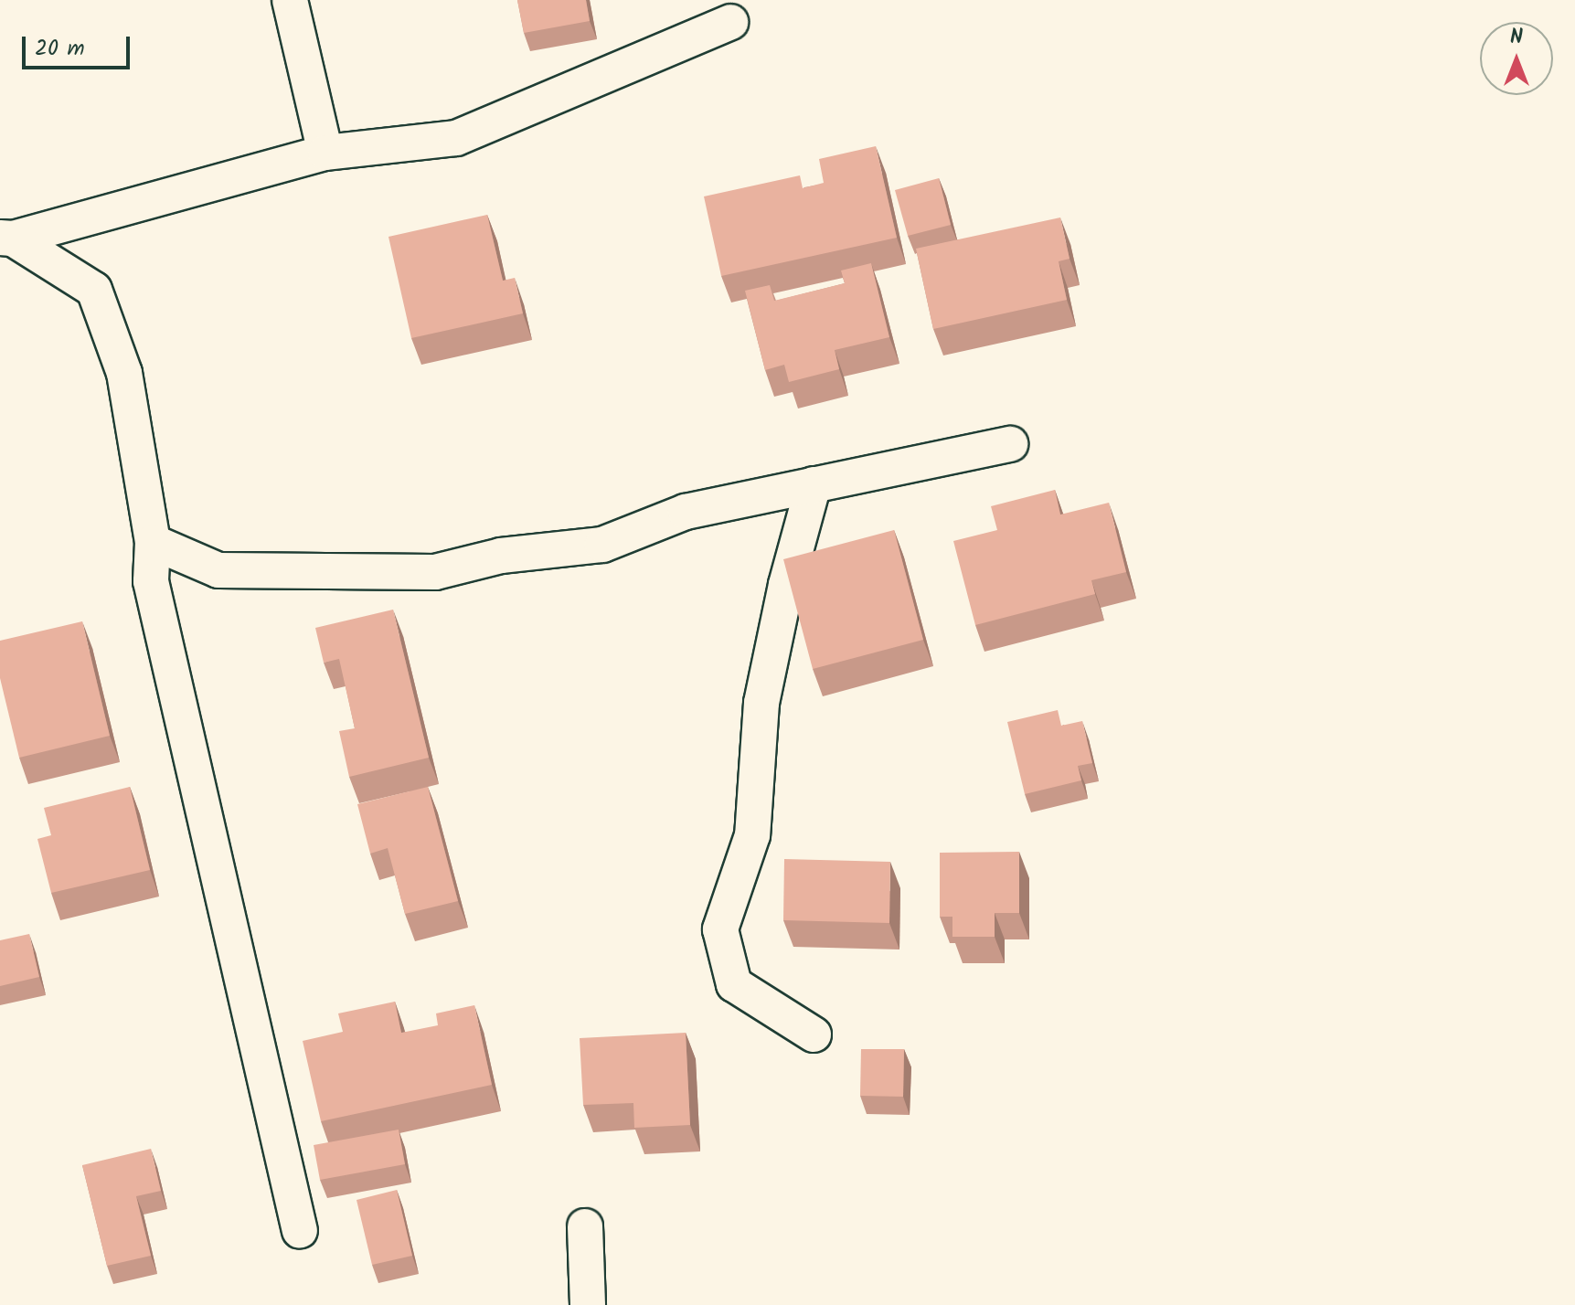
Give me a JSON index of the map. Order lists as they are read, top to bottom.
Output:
{
  "scale_bar": "20 m",
  "north": "top"
}
